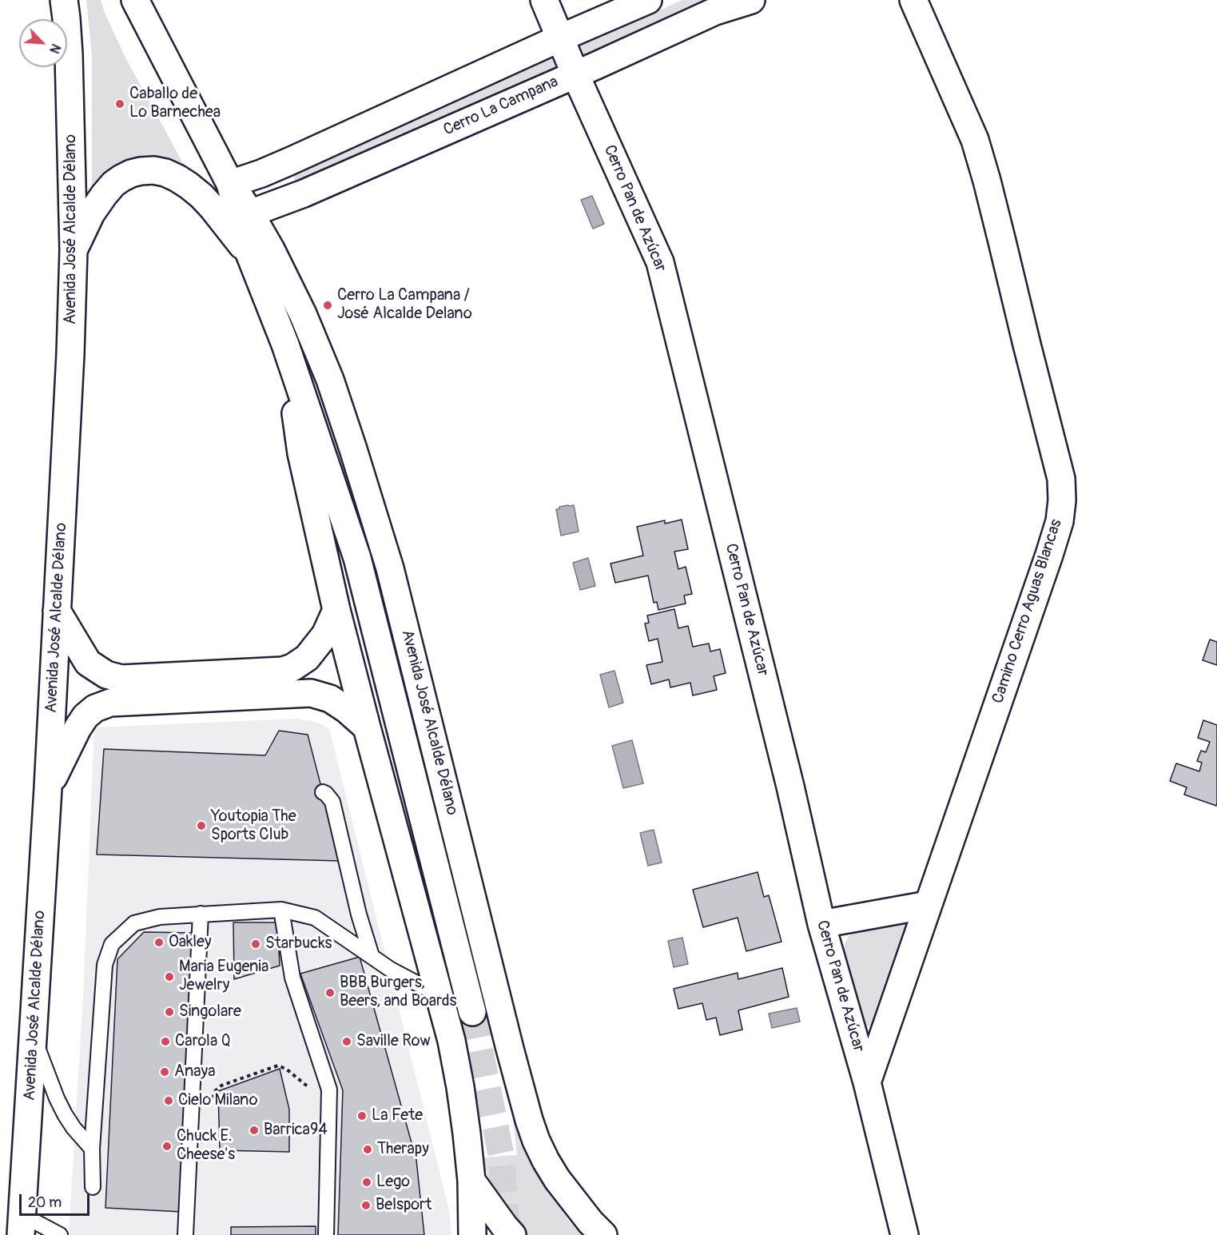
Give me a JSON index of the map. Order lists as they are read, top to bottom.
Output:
{
  "streets": {
    "main road": [
      "Cerro La Campana",
      "Cerro Pan de Azúcar",
      "Avenida José Alcalde Délano",
      "Camino Cerro Aguas Blancas"
    ]
  },
  "crossings": [
    ["Cerro La Campana", "Cerro Pan de Azúcar"],
    ["Cerro La Campana", "Avenida José Alcalde Délano"],
    ["Cerro Pan de Azúcar", "Camino Cerro Aguas Blancas"]
  ],
  "places": [
    "Caballo de Lo Barnechea",
    "Cerro La Campana / José Alcalde Delano",
    "Youtopia The Sports Club",
    "Oakley",
    "Starbucks",
    "Maria Eugenia Jewelry",
    "BBB Burgers, Beers, and Boards",
    "Singolare",
    "Carola Q",
    "Saville Row",
    "Anaya",
    "Cielo Milano",
    "La Fete",
    "Barrica94",
    "Chuck E. Cheese's",
    "Therapy",
    "Lego",
    "Belsport"
  ],
  "scale_bar": "20 m",
  "north": "bottom right"
}
